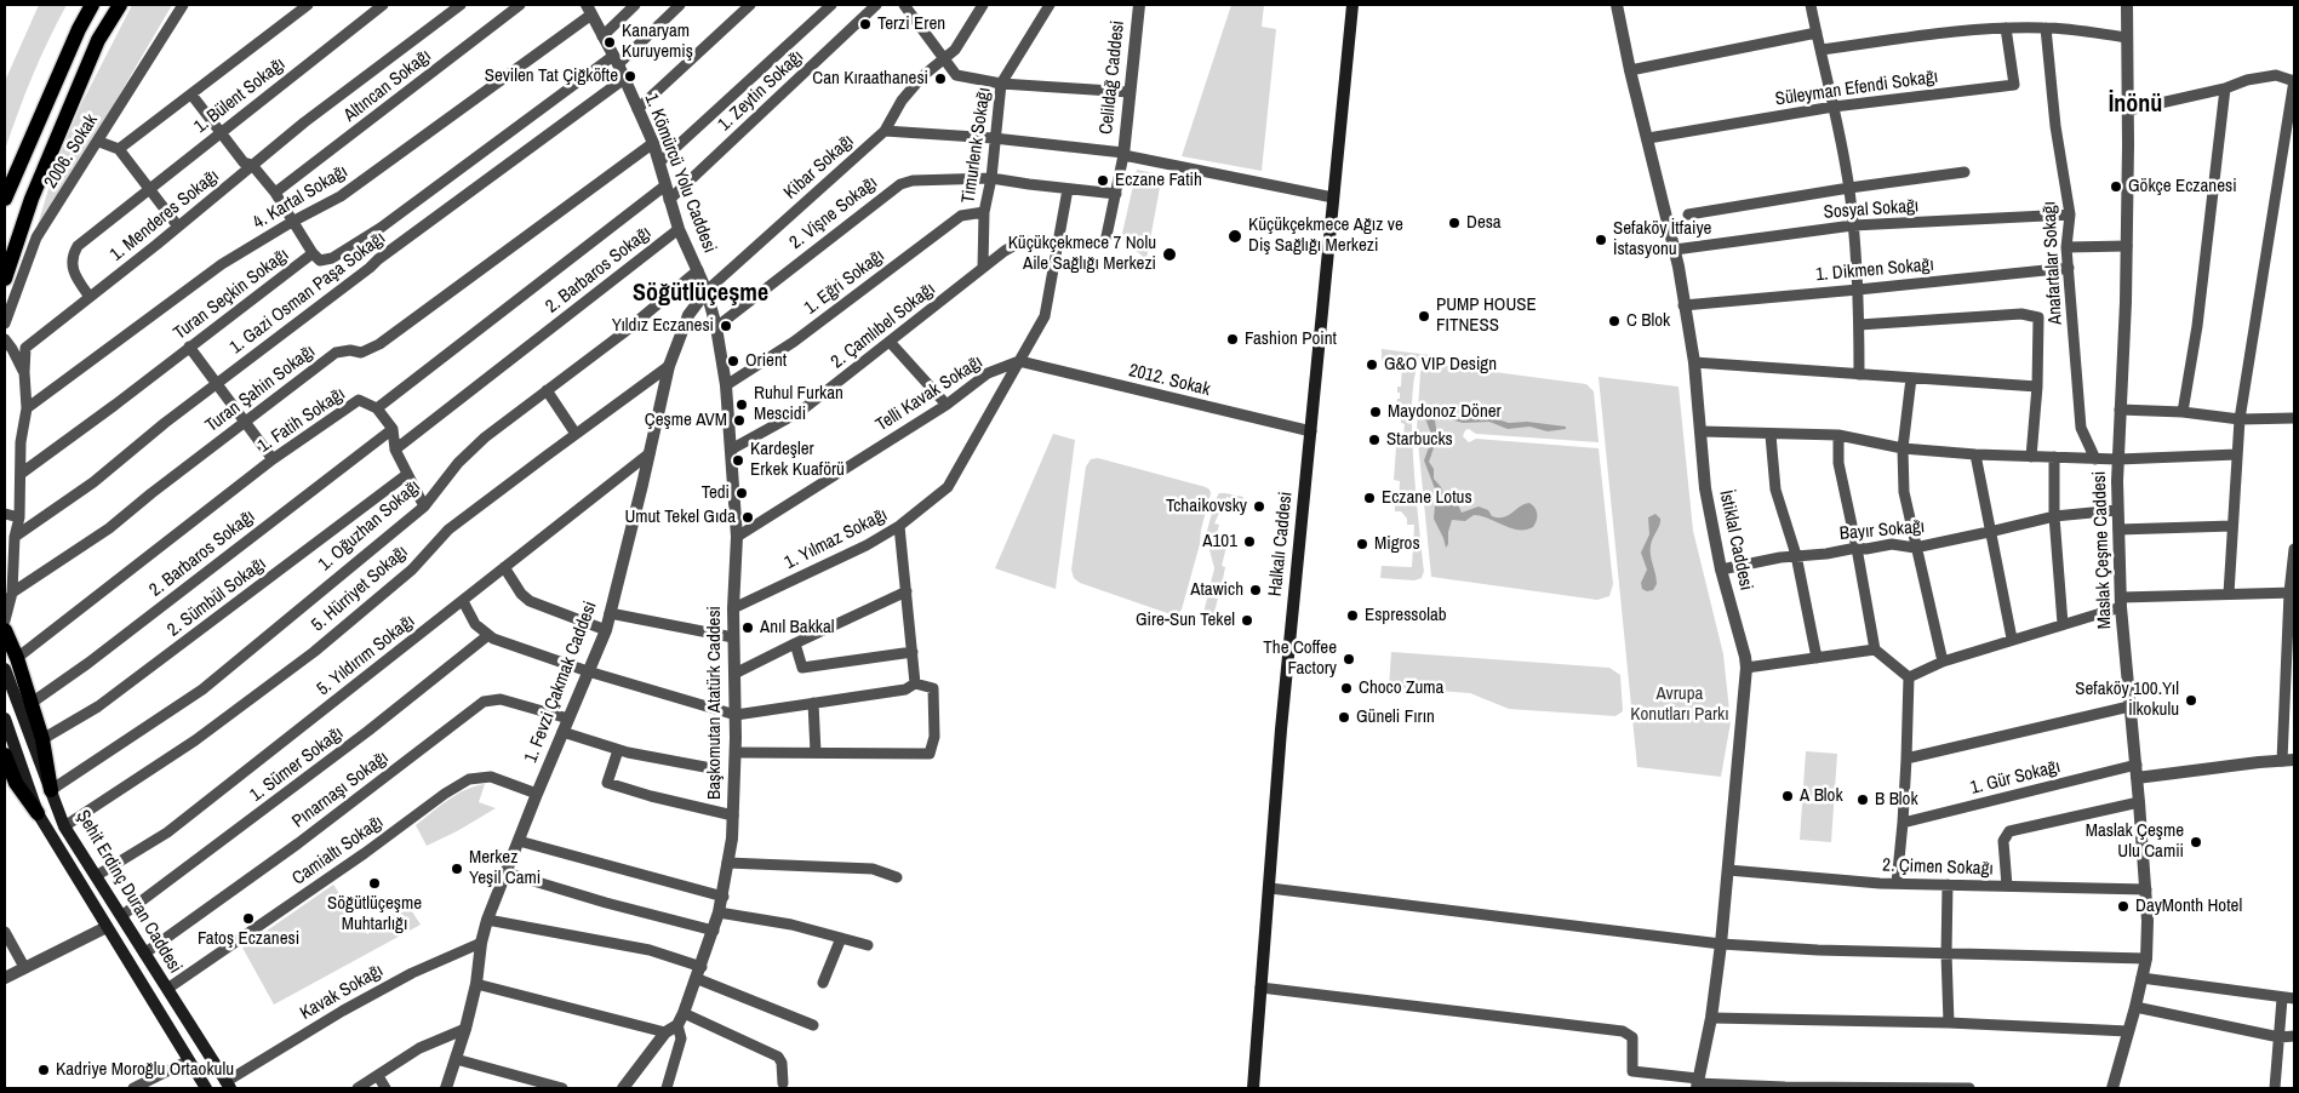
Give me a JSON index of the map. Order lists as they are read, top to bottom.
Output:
{
  "streets": {
    "main road": ["Halkalı Caddesi", "Şehit Erdinç Duran Caddesi"],
    "street": [
      "Celildağ Caddesi",
      "Altıncan Sokağı",
      "Süleyman Efendi Sokağı",
      "1. Zeytin Sokağı",
      "1. Bülent Sokağı",
      "Timurlenk Sokağı",
      "2006. Sokak",
      "Kibar Sokağı",
      "1. Kömürcü Yolu Caddesi",
      "4. Kartal Sokağı",
      "Sosyal Sokağı",
      "2. Vişne Sokağı",
      "1. Menderes Sokağı",
      "Anafartalar Sokağı",
      "2. Barbaros Sokağı",
      "1. Dikmen Sokağı",
      "1. Eğri Sokağı",
      "1. Gazi Osman Paşa Sokağı",
      "Turan Seçkin Sokağı",
      "2. Çamlıbel Sokağı",
      "2012. Sokak",
      "Turan Şahin Sokağı",
      "Telli Kavak Sokağı",
      "1. Fatih Sokağı",
      "1. Oğuzhan Sokağı",
      "Bayır Sokağı",
      "1. Yılmaz Sokağı",
      "İstiklal Caddesi",
      "Maslak Çeşme Caddesi",
      "5. Hürriyet Sokağı",
      "2. Sümbül Sokağı",
      "5. Yıldırım Sokağı",
      "1. Fevzi Çakmak Caddesi",
      "Başkomutan Atatürk Caddesi",
      "1. Sümer Sokağı",
      "1. Gür Sokağı",
      "Pınarnaşı Sokağı",
      "Camialtı Sokağı",
      "2. Çimen Sokağı",
      "Kavak Sokağı"
    ]
  },
  "crossings": [
    ["Süleyman Efendi Sokağı", "İstiklal Caddesi"],
    ["1. Zeytin Sokağı", "1. Kömürcü Yolu Caddesi"],
    ["1. Bülent Sokağı", "1. Menderes Sokağı"],
    ["Timurlenk Sokağı", "2. Vişne Sokağı"],
    ["Timurlenk Sokağı", "1. Eğri Sokağı"],
    ["Timurlenk Sokağı", "2. Çamlıbel Sokağı"],
    ["Kibar Sokağı", "1. Kömürcü Yolu Caddesi"],
    ["Kibar Sokağı", "1. Fevzi Çakmak Caddesi"],
    ["Kibar Sokağı", "Başkomutan Atatürk Caddesi"],
    ["1. Kömürcü Yolu Caddesi", "4. Kartal Sokağı"],
    ["1. Kömürcü Yolu Caddesi", "2. Barbaros Sokağı"],
    ["1. Kömürcü Yolu Caddesi", "1. Gazi Osman Paşa Sokağı"],
    ["1. Kömürcü Yolu Caddesi", "Turan Seçkin Sokağı"],
    ["1. Kömürcü Yolu Caddesi", "Turan Şahin Sokağı"],
    ["1. Kömürcü Yolu Caddesi", "1. Oğuzhan Sokağı"],
    ["1. Kömürcü Yolu Caddesi", "1. Fevzi Çakmak Caddesi"],
    ["1. Kömürcü Yolu Caddesi", "Başkomutan Atatürk Caddesi"],
    ["4. Kartal Sokağı", "1. Menderes Sokağı"],
    ["Sosyal Sokağı", "Anafartalar Sokağı"],
    ["Sosyal Sokağı", "İstiklal Caddesi"],
    ["2. Vişne Sokağı", "Başkomutan Atatürk Caddesi"],
    ["1. Menderes Sokağı", "1. Gazi Osman Paşa Sokağı"],
    ["1. Menderes Sokağı", "Turan Seçkin Sokağı"],
    ["1. Menderes Sokağı", "Turan Şahin Sokağı"],
    ["Anafartalar Sokağı", "1. Dikmen Sokağı"],
    ["1. Dikmen Sokağı", "İstiklal Caddesi"],
    ["1. Eğri Sokağı", "Başkomutan Atatürk Caddesi"],
    ["2. Çamlıbel Sokağı", "Başkomutan Atatürk Caddesi"],
    ["2012. Sokak", "Telli Kavak Sokağı"],
    ["2012. Sokak", "1. Yılmaz Sokağı"],
    ["2012. Sokak", "Halkalı Caddesi"],
    ["Telli Kavak Sokağı", "1. Yılmaz Sokağı"],
    ["Telli Kavak Sokağı", "Başkomutan Atatürk Caddesi"],
    ["1. Oğuzhan Sokağı", "Şehit Erdinç Duran Caddesi"],
    ["Bayır Sokağı", "İstiklal Caddesi"],
    ["Bayır Sokağı", "Maslak Çeşme Caddesi"],
    ["1. Yılmaz Sokağı", "Başkomutan Atatürk Caddesi"],
    ["İstiklal Caddesi", "2. Çimen Sokağı"],
    ["Maslak Çeşme Caddesi", "1. Gür Sokağı"],
    ["Maslak Çeşme Caddesi", "2. Çimen Sokağı"],
    ["5. Hürriyet Sokağı", "1. Fevzi Çakmak Caddesi"],
    ["5. Hürriyet Sokağı", "Şehit Erdinç Duran Caddesi"],
    ["5. Yıldırım Sokağı", "1. Fevzi Çakmak Caddesi"],
    ["5. Yıldırım Sokağı", "Şehit Erdinç Duran Caddesi"],
    ["1. Fevzi Çakmak Caddesi", "Başkomutan Atatürk Caddesi"],
    ["1. Fevzi Çakmak Caddesi", "Pınarnaşı Sokağı"],
    ["1. Fevzi Çakmak Caddesi", "Camialtı Sokağı"],
    ["1. Fevzi Çakmak Caddesi", "Kavak Sokağı"],
    ["1. Sümer Sokağı", "Şehit Erdinç Duran Caddesi"],
    ["Pınarnaşı Sokağı", "Şehit Erdinç Duran Caddesi"],
    ["Camialtı Sokağı", "Şehit Erdinç Duran Caddesi"],
    ["Şehit Erdinç Duran Caddesi", "Kavak Sokağı"]
  ],
  "districts": ["İnönü", "Söğütlüçeşme"],
  "parks": ["Avrupa Konutları Parkı"],
  "places": [
    "Terzi Eren",
    "Kanaryam Kuruyemiş",
    "Sevilen Tat Çiğköfte",
    "Can Kıraathanesi",
    "Eczane Fatih",
    "Gökçe Eczanesi",
    "Desa",
    "Küçükçekmece Ağız ve Diş Sağlığı Merkezi",
    "Sefaköy İtfaiye İstasyonu",
    "Küçükçekmece 7 Nolu Aile Sağlığı Merkezi",
    "PUMP HOUSE FITNESS",
    "C Blok",
    "Yıldız Eczanesi",
    "Fashion Point",
    "Orient",
    "G&O VIP Design",
    "Ruhul Furkan Mescidi",
    "Maydonoz Döner",
    "Çeşme AVM",
    "Starbucks",
    "Kardeşler Erkek Kuaförü",
    "Tedi",
    "Eczane Lotus",
    "Tchaikovsky",
    "Umut Tekel Gıda",
    "A101",
    "Migros",
    "Atawich",
    "Espressolab",
    "Gire-Sun Tekel",
    "Anıl Bakkal",
    "The Coffee Factory",
    "Choco Zuma",
    "Sefaköy 100.Yıl İlkokulu",
    "Güneli Fırın",
    "A Blok",
    "B Blok",
    "Maslak Çeşme Ulu Camii",
    "Merkez Yeşil Cami",
    "Söğütlüçeşme Muhtarlığı",
    "DayMonth Hotel",
    "Fatoş Eczanesi",
    "Kadriye Moroğlu Ortaokulu"
  ]
}
